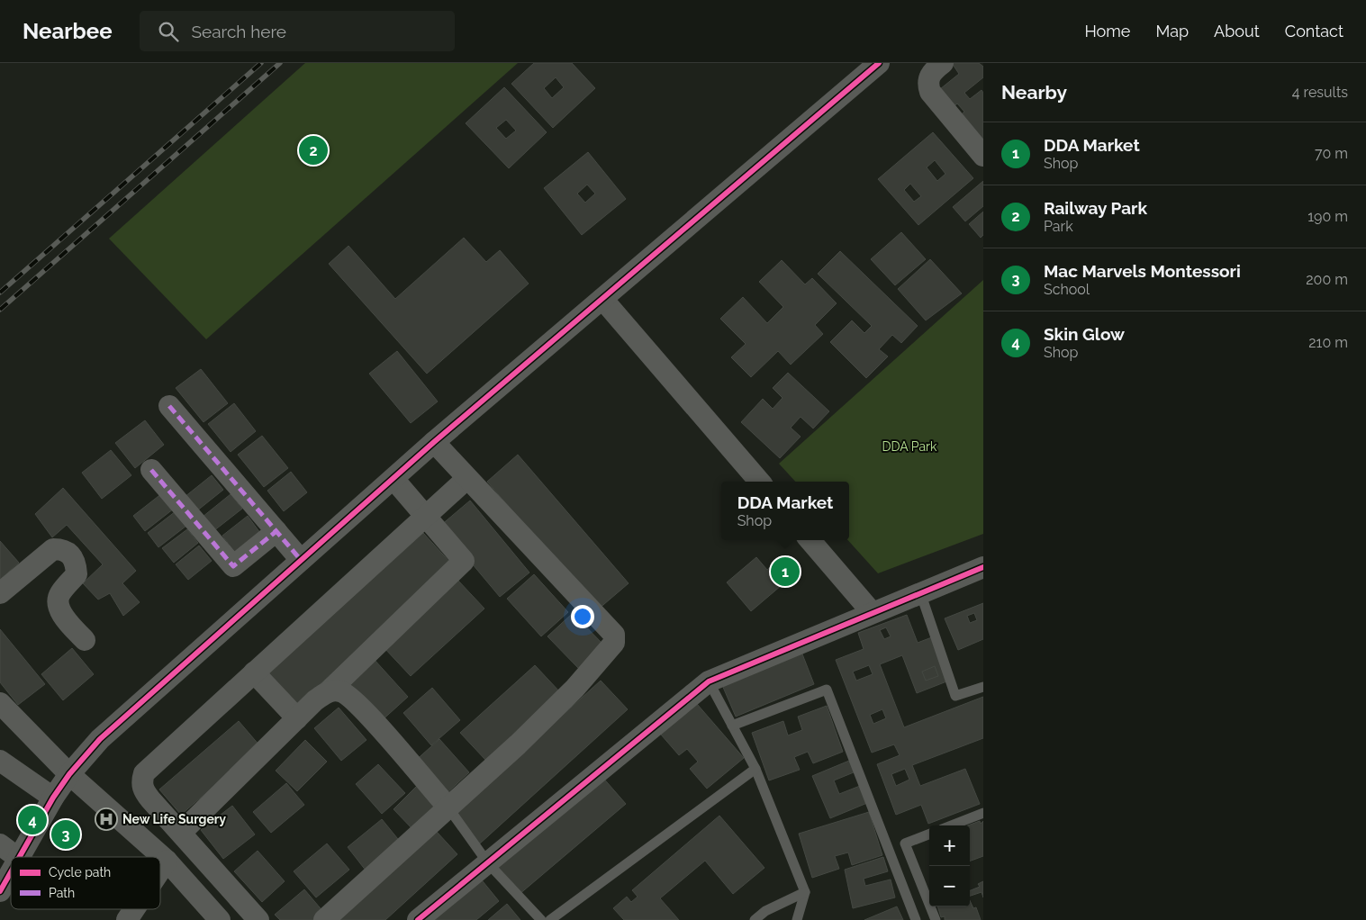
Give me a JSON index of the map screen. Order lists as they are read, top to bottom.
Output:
{
  "parks": ["DDA Park"],
  "places": {
    "hospital": ["New Life Surgery"]
  },
  "legend": ["Cycle path", "Path"],
  "page": {
    "header": "Nearbee",
    "search": "Search here",
    "nav": [
      "Home",
      "Map",
      "About",
      "Contact"
    ],
    "heading": ["Nearby", "4 results"],
    "list": [
      {
        "mark": "1",
        "name": "DDA Market",
        "note": "Shop",
        "value": "70 m"
      },
      {
        "mark": "2",
        "name": "Railway Park",
        "note": "Park",
        "value": "190 m"
      },
      {
        "mark": "3",
        "name": "Mac Marvels Montessori",
        "note": "School",
        "value": "200 m"
      },
      {
        "mark": "4",
        "name": "Skin Glow",
        "note": "Shop",
        "value": "210 m"
      }
    ],
    "pins": [
      "2",
      "1",
      "4",
      "3"
    ],
    "popup": ["DDA Market", "Shop"],
    "map_buttons": ["+", "−"]
  }
}
